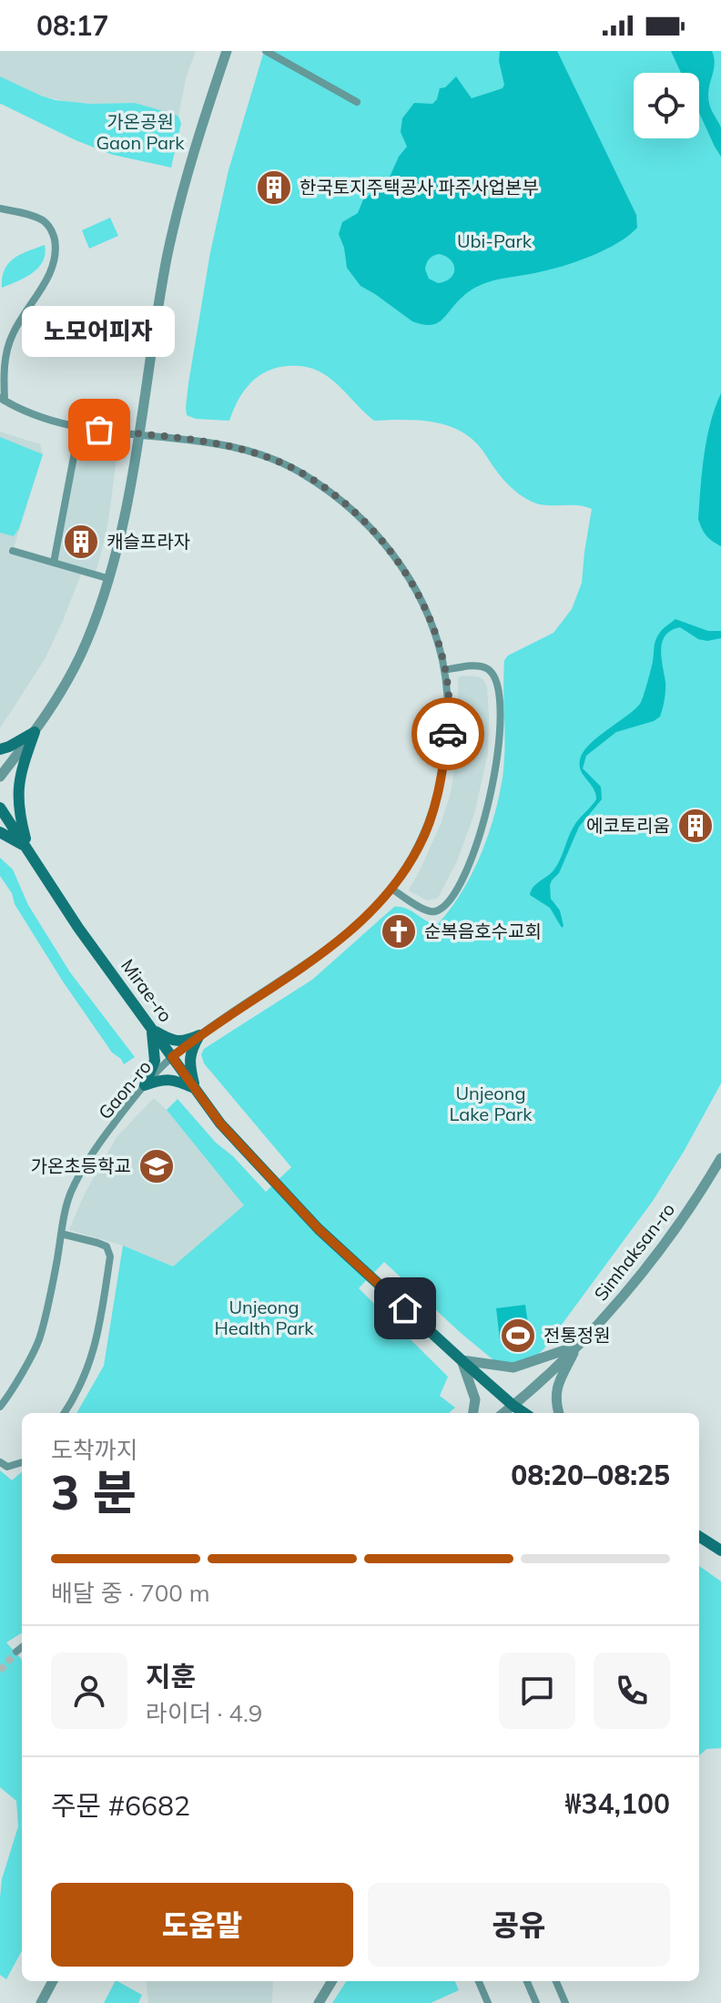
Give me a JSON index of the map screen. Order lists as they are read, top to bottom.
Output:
{
  "streets": {
    "main road": ["Mirae-ro"],
    "street": ["Gaon-ro", "Simhaksan-ro"]
  },
  "crossings": [
    ["Mirae-ro", "Gaon-ro"]
  ],
  "parks": [
    "가온공원 Gaon Park",
    "Ubi-Park",
    "Unjeong Lake Park",
    "Unjeong Health Park"
  ],
  "places": {
    "building": ["한국토지주택공사 파주사업본부", "캐슬프라자", "에코토리움"],
    "other": ["노모어피자"],
    "church": ["순복음호수교회"],
    "school or university": ["가온초등학교"],
    "sports": ["전통정원"]
  },
  "page": {
    "status": "08:17",
    "bubble": "노모어피자",
    "heading": ["3 분", "도착까지", "08:20–08:25"],
    "panel": [
      "지훈",
      "라이더 · 4.9",
      "주문 #6682",
      "₩34,100"
    ],
    "bar": "배달 중 · 700 m",
    "buttons": ["도움말", "공유"]
  }
}
